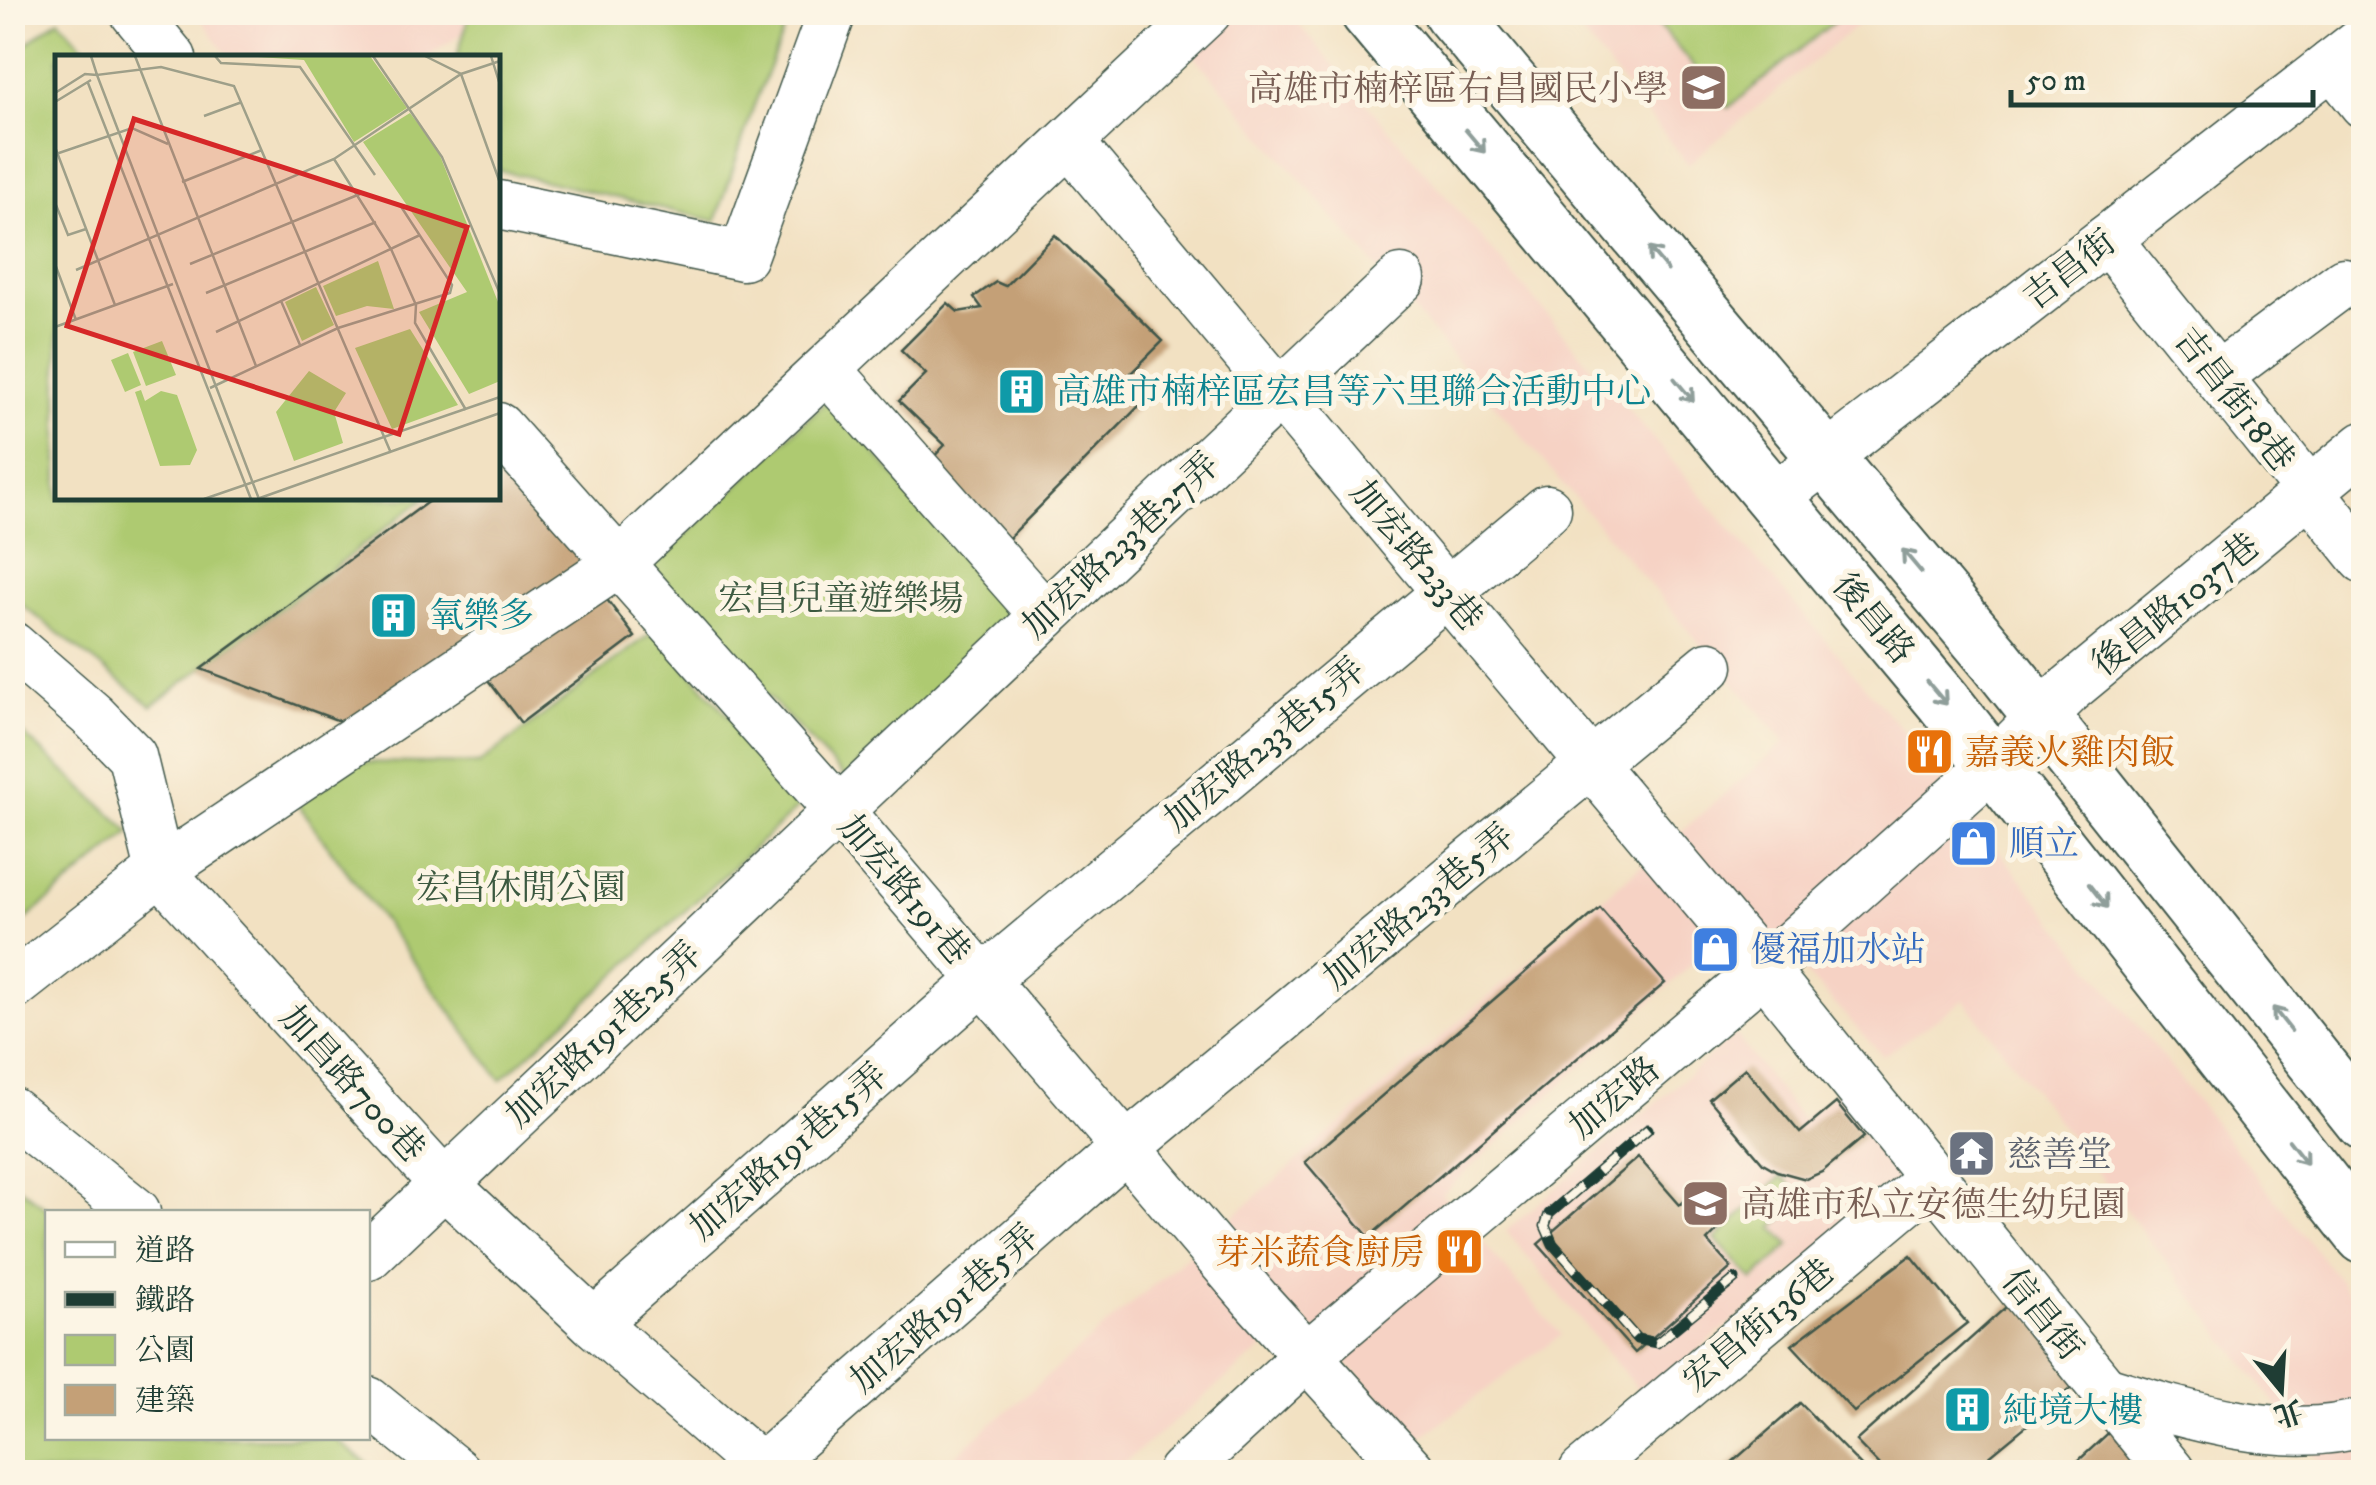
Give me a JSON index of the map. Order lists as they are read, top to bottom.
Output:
{
  "streets": {
    "main road": ["後昌路"],
    "street": [
      "吉昌街",
      "吉昌街18巷",
      "加宏路233巷27弄",
      "加宏路233巷",
      "後昌路1037巷",
      "加宏路233巷15弄",
      "加宏路191巷",
      "加宏路233巷5弄",
      "加宏路191巷25弄",
      "加昌路700巷",
      "加宏路",
      "加宏路191巷15弄",
      "加宏路191巷5弄",
      "信昌街",
      "宏昌街136巷"
    ]
  },
  "crossings": [
    ["吉昌街", "吉昌街18巷"],
    ["吉昌街", "後昌路"],
    ["吉昌街18巷", "後昌路1037巷"],
    ["加宏路233巷27弄", "加宏路233巷"],
    ["加宏路233巷27弄", "加宏路191巷"],
    ["加宏路233巷27弄", "加宏路191巷25弄"],
    ["加宏路233巷", "加宏路233巷15弄"],
    ["加宏路233巷", "加宏路233巷5弄"],
    ["加宏路233巷", "加宏路"],
    ["加宏路233巷", "信昌街"],
    ["後昌路1037巷", "後昌路"],
    ["後昌路1037巷", "加宏路"],
    ["後昌路", "加宏路"],
    ["加宏路233巷15弄", "加宏路191巷"],
    ["加宏路233巷15弄", "加宏路191巷15弄"],
    ["加宏路191巷", "加宏路233巷5弄"],
    ["加宏路191巷", "加宏路191巷25弄"],
    ["加宏路191巷", "加宏路"],
    ["加宏路191巷", "加宏路191巷15弄"],
    ["加宏路191巷", "加宏路191巷5弄"],
    ["加宏路233巷5弄", "加宏路191巷5弄"],
    ["加宏路191巷25弄", "加昌路700巷"],
    ["加昌路700巷", "加宏路191巷15弄"],
    ["加昌路700巷", "加宏路191巷5弄"],
    ["加宏路", "信昌街"],
    ["信昌街", "宏昌街136巷"]
  ],
  "parks": ["宏昌兒童遊樂場", "宏昌休閒公園"],
  "places": {
    "school or university": ["高雄市楠梓區右昌國民小學", "高雄市私立安德生幼兒園"],
    "building": ["高雄市楠梓區宏昌等六里聯合活動中心", "氧樂多", "純境大樓"],
    "restaurant": ["嘉義火雞肉飯", "芽米蔬食廚房"],
    "shop": ["順立", "優福加水站"],
    "temple": ["慈善堂"]
  },
  "legend": [
    "道路",
    "鐵路",
    "公園",
    "建築"
  ],
  "scale_bar": "50 m",
  "north": "bottom"
}
